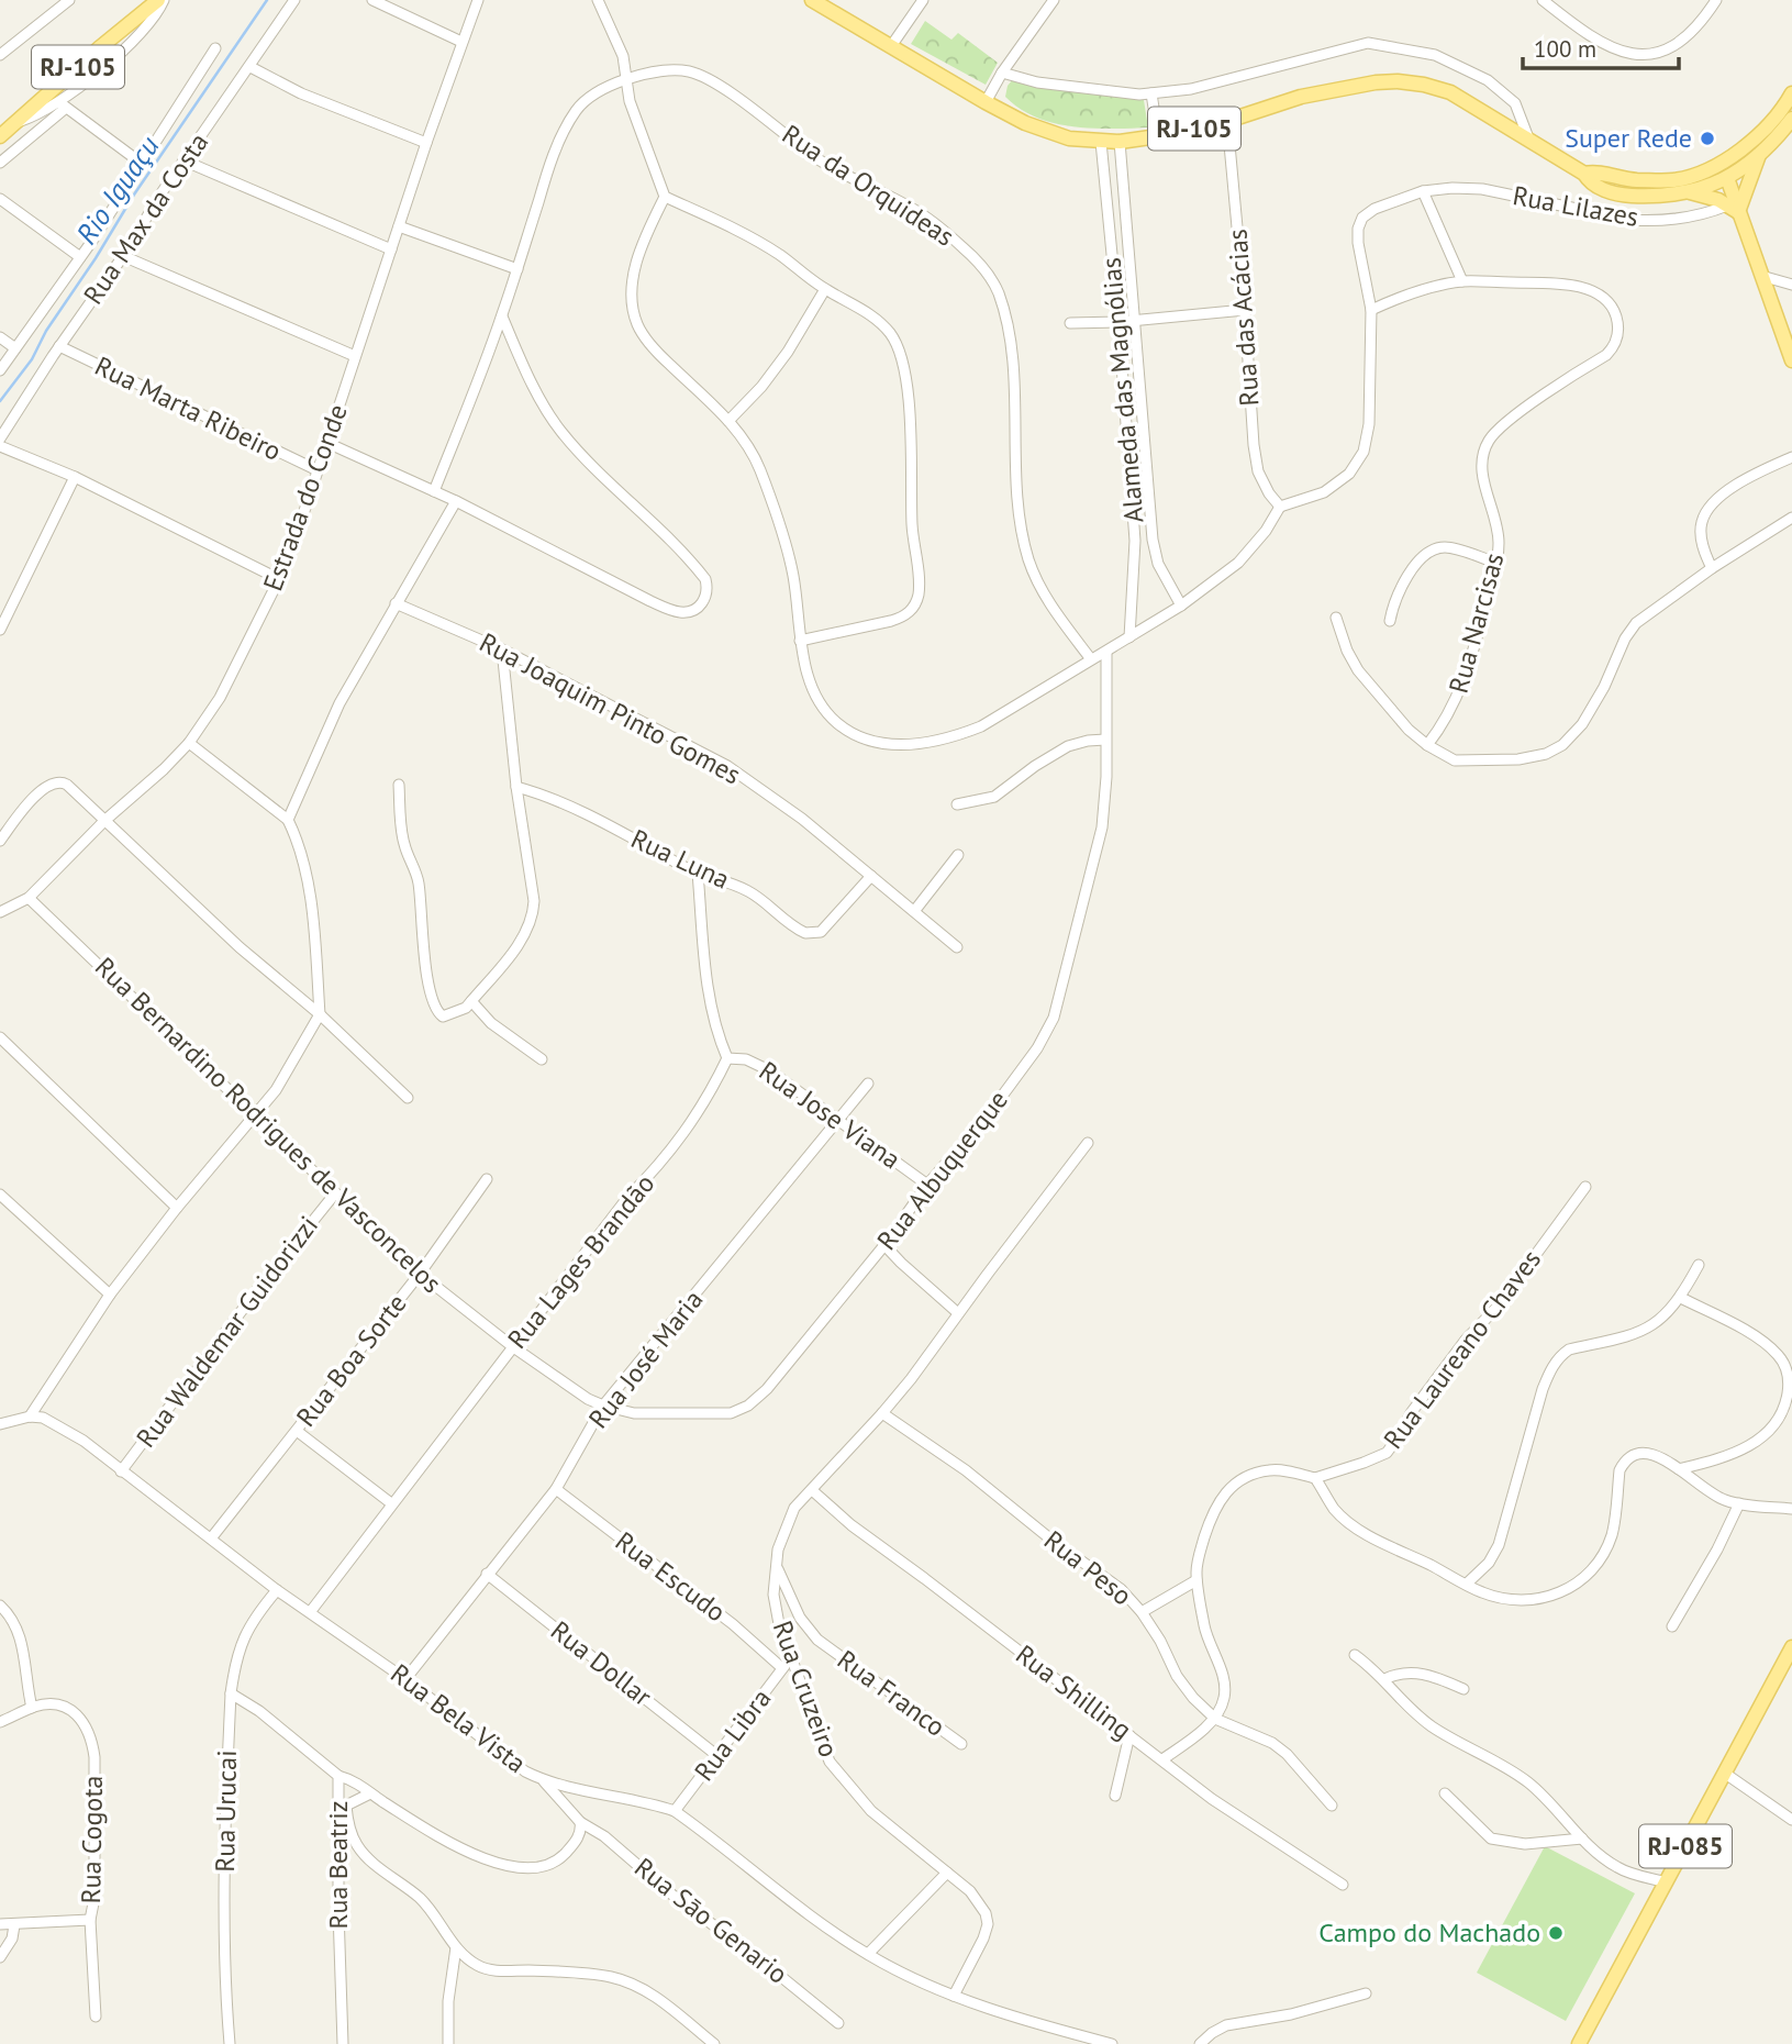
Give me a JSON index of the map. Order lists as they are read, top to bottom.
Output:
{
  "streets": {
    "main road": ["RJ-105", "RJ-085"],
    "street": [
      "Rua da Orquideas",
      "Rua Lilazes",
      "Rua Max da Costa",
      "Rua das Acácias",
      "Alameda das Magnólias",
      "Rua Marta Ribeiro",
      "Estrada do Conde",
      "Rua Narcisas",
      "Rua Joaquim Pinto Gomes",
      "Rua Luna",
      "Rua Jose Viana",
      "Rua Bernardino Rodrigues de Vasconcelos",
      "Rua Albuquerque",
      "Rua Lages Brandão",
      "Rua Waldemar Guidorizzi",
      "Rua Laureano Chaves",
      "Rua José Maria",
      "Rua Boa Sorte",
      "Rua Peso",
      "Rua Escudo",
      "Rua Dollar",
      "Rua Cruzeiro",
      "Rua Shilling",
      "Rua Franco",
      "Rua Bela Vista",
      "Rua Libra",
      "Rua Urucai",
      "Rua Cogota",
      "Rua Beatriz",
      "Rua Sāo Genario"
    ]
  },
  "crossings": [
    ["RJ-105", "Rua das Acácias"],
    ["RJ-105", "Alameda das Magnólias"],
    ["Rua Lilazes", "Rua Narcisas"],
    ["Rua Max da Costa", "Rua Marta Ribeiro"],
    ["Rua Marta Ribeiro", "Estrada do Conde"],
    ["Estrada do Conde", "Rua Bernardino Rodrigues de Vasconcelos"],
    ["Rua Joaquim Pinto Gomes", "Rua Luna"],
    ["Rua Jose Viana", "Rua Albuquerque"],
    ["Rua Jose Viana", "Rua Lages Brandão"],
    ["Rua Jose Viana", "Rua José Maria"],
    ["Rua Bernardino Rodrigues de Vasconcelos", "Rua Albuquerque"],
    ["Rua Bernardino Rodrigues de Vasconcelos", "Rua Lages Brandão"],
    ["Rua Bernardino Rodrigues de Vasconcelos", "Rua Waldemar Guidorizzi"],
    ["Rua Bernardino Rodrigues de Vasconcelos", "Rua Boa Sorte"],
    ["Rua Albuquerque", "Rua Lages Brandão"],
    ["Rua Albuquerque", "Rua José Maria"],
    ["Rua Lages Brandão", "Rua Bela Vista"],
    ["Rua Waldemar Guidorizzi", "Rua Bela Vista"],
    ["Rua José Maria", "Rua Escudo"],
    ["Rua José Maria", "Rua Dollar"],
    ["Rua José Maria", "Rua Bela Vista"],
    ["Rua Boa Sorte", "Rua Bela Vista"],
    ["Rua Peso", "Rua Cruzeiro"],
    ["Rua Escudo", "Rua Libra"],
    ["Rua Dollar", "Rua Libra"],
    ["Rua Cruzeiro", "Rua Shilling"],
    ["Rua Cruzeiro", "Rua Franco"],
    ["Rua Cruzeiro", "Rua Bela Vista"],
    ["Rua Cruzeiro", "Rua Libra"],
    ["Rua Bela Vista", "Rua Libra"],
    ["Rua Bela Vista", "Rua Urucai"],
    ["Rua Bela Vista", "Rua Sāo Genario"],
    ["Rua Urucai", "Rua Beatriz"]
  ],
  "water": ["Rio Iguaçu"],
  "places": ["Super Rede", "Campo do Machado"],
  "scale_bar": "100 m"
}
